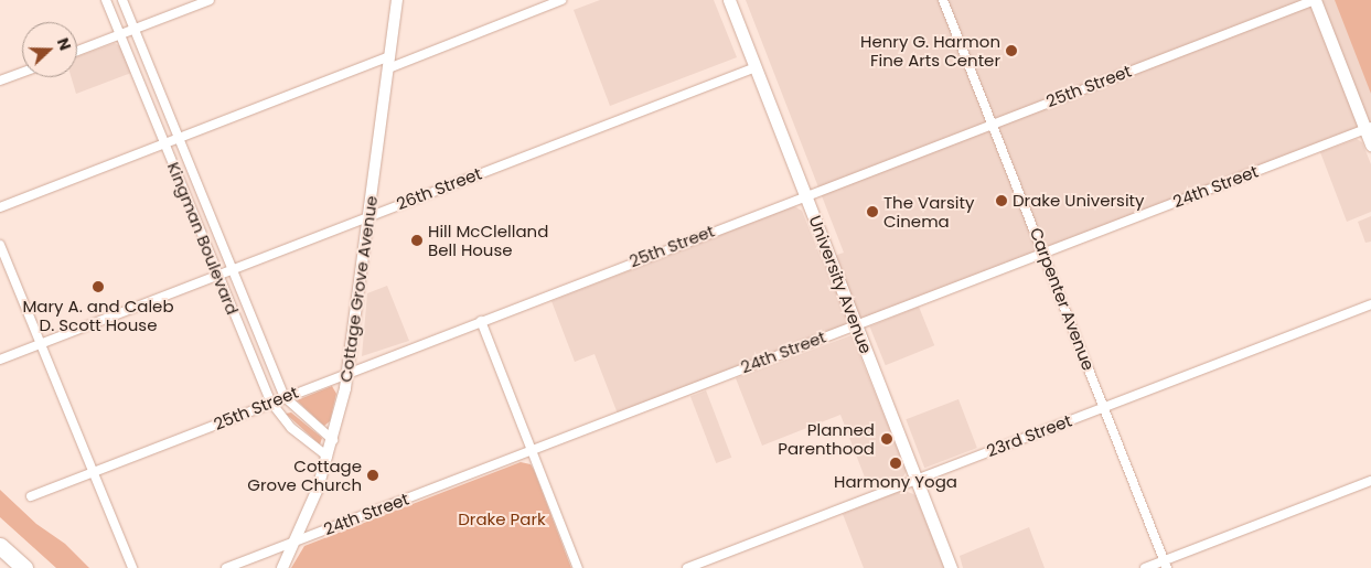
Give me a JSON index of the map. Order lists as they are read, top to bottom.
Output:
{
  "streets": {
    "main road": ["University Avenue"],
    "street": [
      "25th Street",
      "24th Street",
      "26th Street",
      "Kingman Boulevard",
      "Cottage Grove Avenue",
      "Carpenter Avenue",
      "23rd Street"
    ]
  },
  "crossings": [
    ["25th Street", "Kingman Boulevard"],
    ["25th Street", "University Avenue"],
    ["25th Street", "Cottage Grove Avenue"],
    ["25th Street", "Carpenter Avenue"],
    ["24th Street", "University Avenue"],
    ["24th Street", "Cottage Grove Avenue"],
    ["24th Street", "Carpenter Avenue"],
    ["26th Street", "Kingman Boulevard"],
    ["26th Street", "University Avenue"],
    ["26th Street", "Cottage Grove Avenue"],
    ["Kingman Boulevard", "Cottage Grove Avenue"],
    ["University Avenue", "23rd Street"],
    ["Carpenter Avenue", "23rd Street"]
  ],
  "parks": ["Drake Park"],
  "places": [
    "Henry G. Harmon Fine Arts Center",
    "Drake University",
    "The Varsity Cinema",
    "Hill McClelland Bell House",
    "Mary A. and Caleb D. Scott House",
    "Planned Parenthood",
    "Harmony Yoga",
    "Cottage Grove Church"
  ],
  "north": "right"
}
